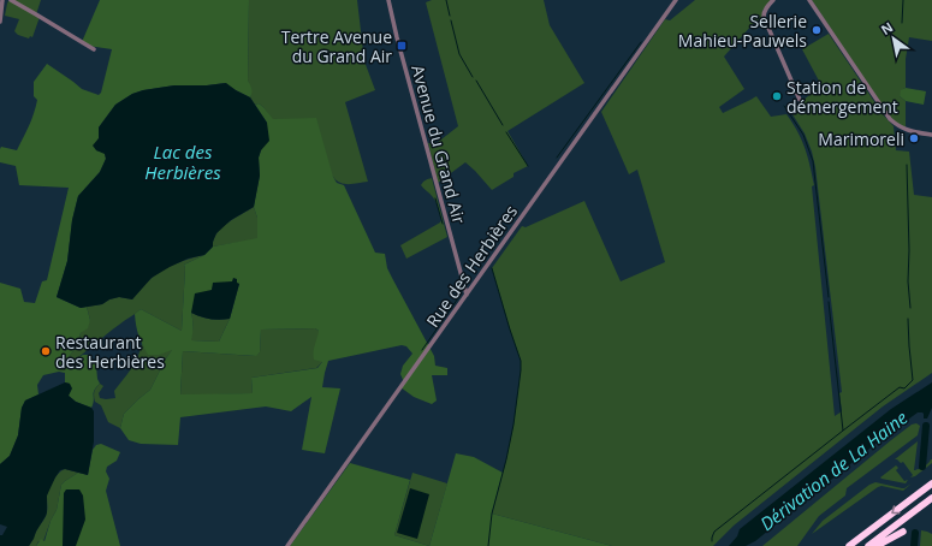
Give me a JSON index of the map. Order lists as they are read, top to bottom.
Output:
{
  "streets": {
    "street": ["Avenue du Grand Air", "Rue des Herbières"]
  },
  "crossings": [
    ["Avenue du Grand Air", "Rue des Herbières"]
  ],
  "water": ["Lac des Herbières", "Dérivation de La Haine"],
  "places": {
    "other": [
      "Sellerie Mahieu-Pauwels",
      "Station de démergement",
      "Marimoreli",
      "Restaurant des Herbières"
    ],
    "transit": ["Tertre Avenue du Grand Air"]
  },
  "north": "top left"
}
